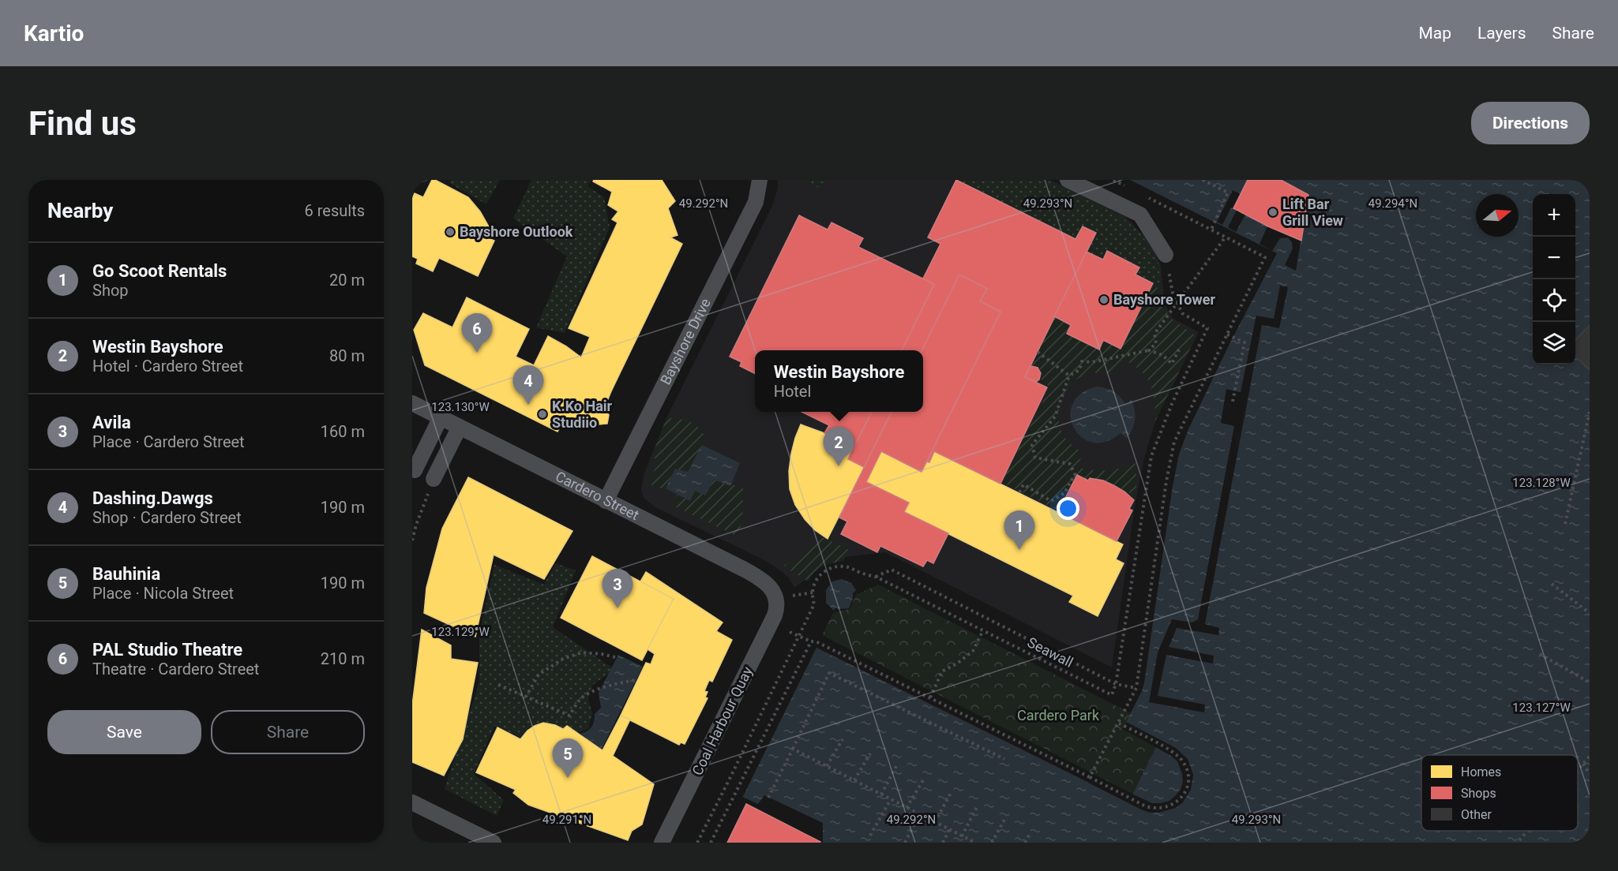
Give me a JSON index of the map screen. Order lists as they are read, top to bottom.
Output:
{
  "streets": {
    "street": ["Bayshore Drive", "Cardero Street", "Coal Harbour Quay"],
    "path": ["Seawall"]
  },
  "crossings": [
    ["Bayshore Drive", "Cardero Street"],
    ["Cardero Street", "Coal Harbour Quay"]
  ],
  "parks": ["Cardero Park"],
  "places": [
    "Lift Bar Grill View",
    "Bayshore Outlook",
    "Bayshore Tower",
    "K.Ko Hair Studiio"
  ],
  "legend": ["Homes", "Shops", "Other"],
  "north": "right",
  "page": {
    "header": "Kartio",
    "nav": ["Map", "Layers", "Share"],
    "buttons": [
      "Directions",
      ["Save", "Share"]
    ],
    "title": "Find us",
    "heading": ["Nearby", "6 results"],
    "map_buttons": ["+", "−"],
    "list": [
      {
        "mark": "1",
        "name": "Go Scoot Rentals",
        "note": "Shop",
        "value": "20 m"
      },
      {
        "mark": "2",
        "name": "Westin Bayshore",
        "note": "Hotel · Cardero Street",
        "value": "80 m"
      },
      {
        "mark": "3",
        "name": "Avila",
        "note": "Place · Cardero Street",
        "value": "160 m"
      },
      {
        "mark": "4",
        "name": "Dashing.Dawgs",
        "note": "Shop · Cardero Street",
        "value": "190 m"
      },
      {
        "mark": "5",
        "name": "Bauhinia",
        "note": "Place · Nicola Street",
        "value": "190 m"
      },
      {
        "mark": "6",
        "name": "PAL Studio Theatre",
        "note": "Theatre · Cardero Street",
        "value": "210 m"
      }
    ],
    "pins": [
      "6",
      "4",
      "2",
      "1",
      "3",
      "5"
    ],
    "popup": ["Westin Bayshore", "Hotel"]
  },
  "coordinates": [
    "49.292°N",
    "49.293°N",
    "49.294°N",
    "123.130°W",
    "123.128°W",
    "123.129°W",
    "123.127°W",
    "49.291°N"
  ]
}
